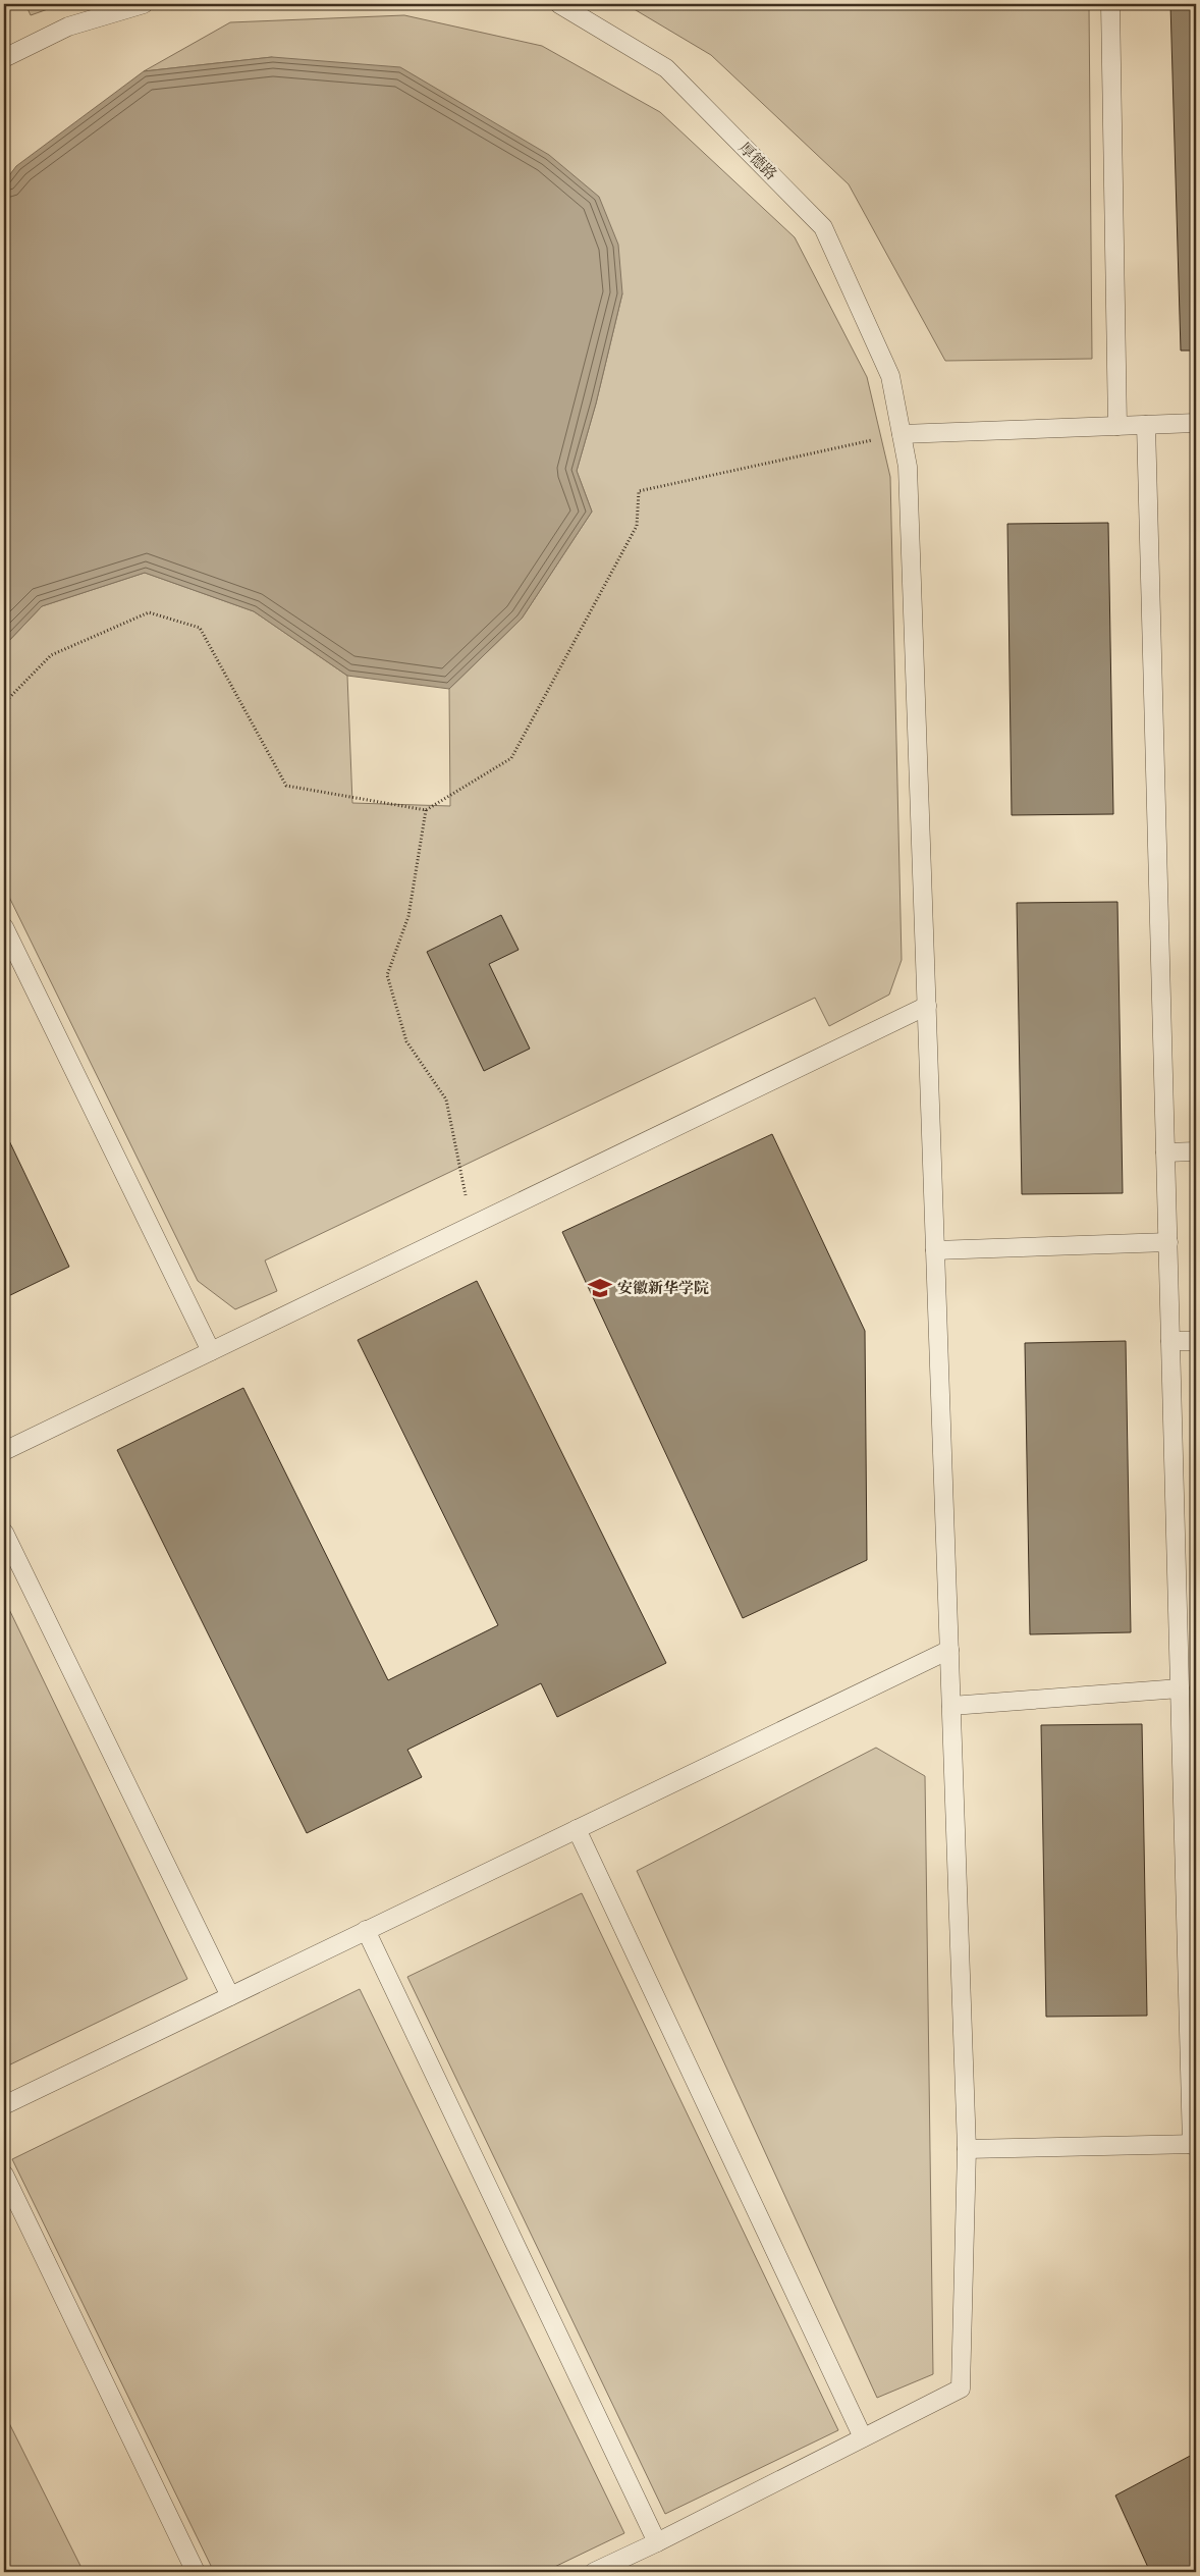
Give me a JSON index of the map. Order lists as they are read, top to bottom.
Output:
{
  "streets": {
    "lane": ["厚德路"]
  },
  "places": {
    "school or university": ["安徽新华学院"]
  }
}
